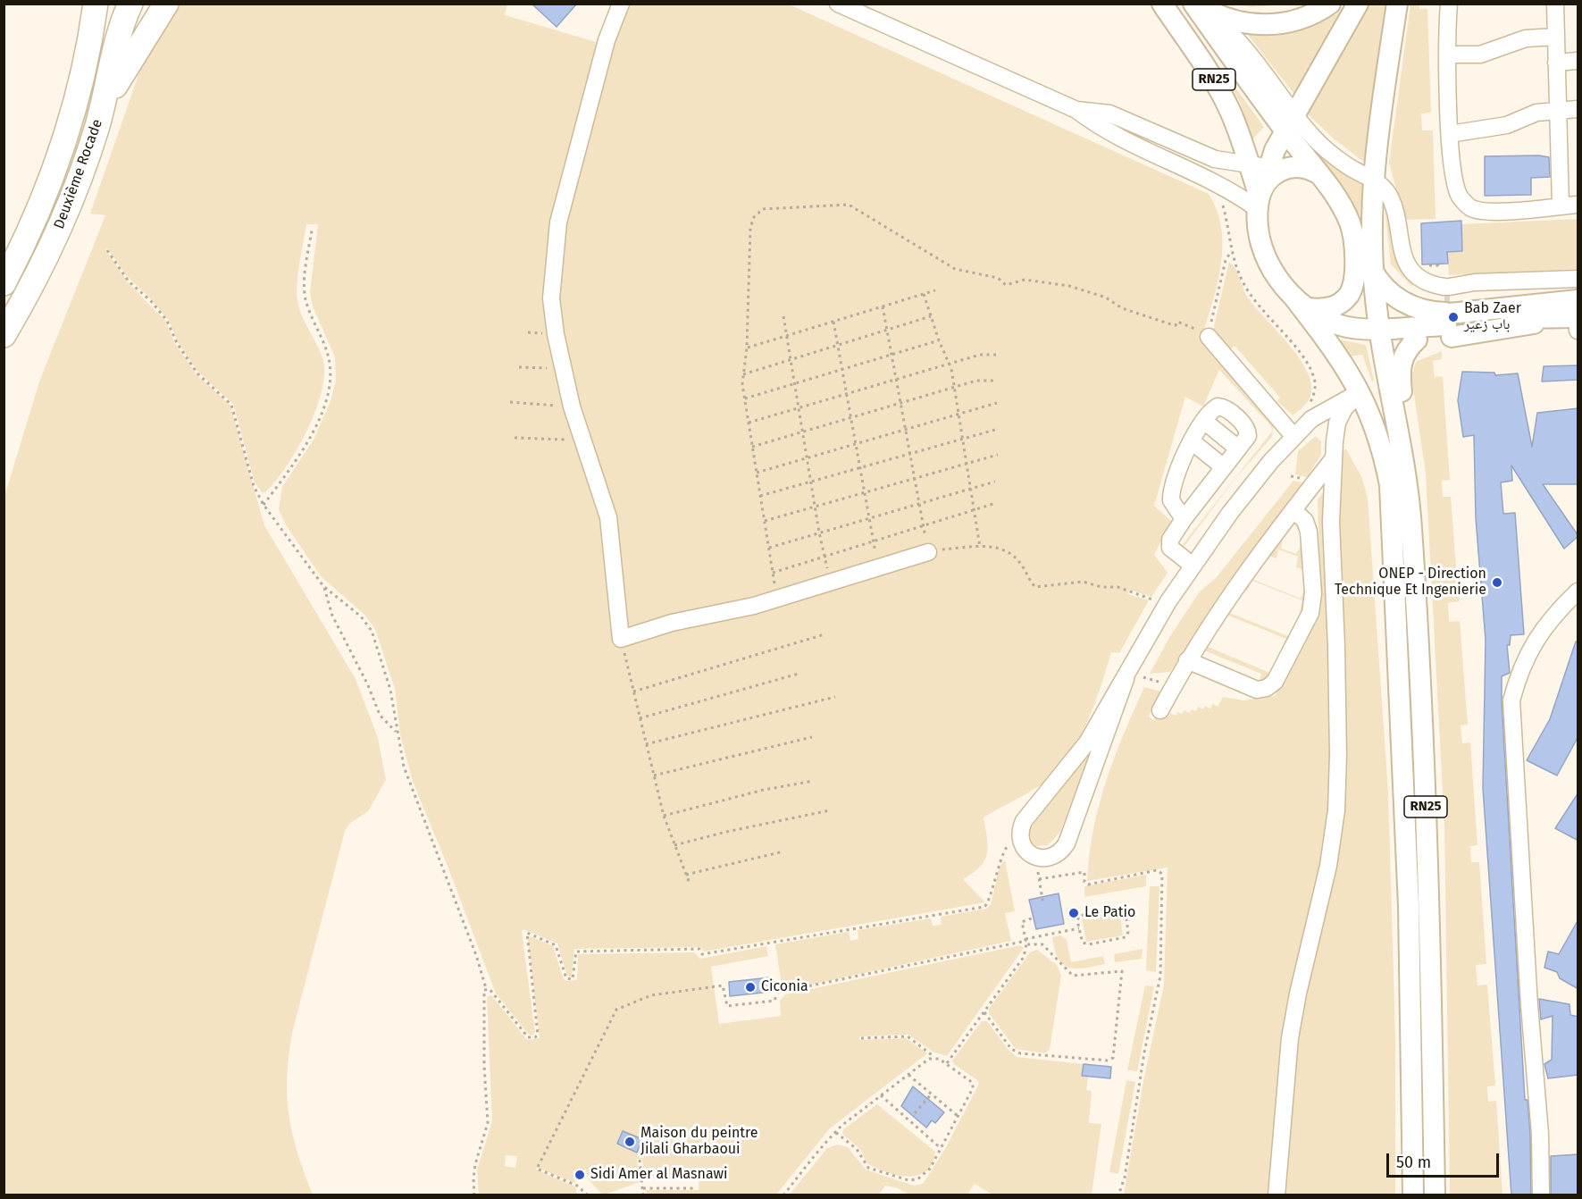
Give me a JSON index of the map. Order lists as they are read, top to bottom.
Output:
{
  "streets": {
    "highway": ["Deuxième Rocade"],
    "main road": ["RN25"]
  },
  "places": [
    "Bab Zaer باب زعير",
    "ONEP - Direction Technique Et Ingenierie",
    "Le Patio",
    "Ciconia",
    "Maison du peintre Jilali Gharbaoui",
    "Sidi Amer al Masnawi"
  ],
  "scale_bar": "50 m"
}
